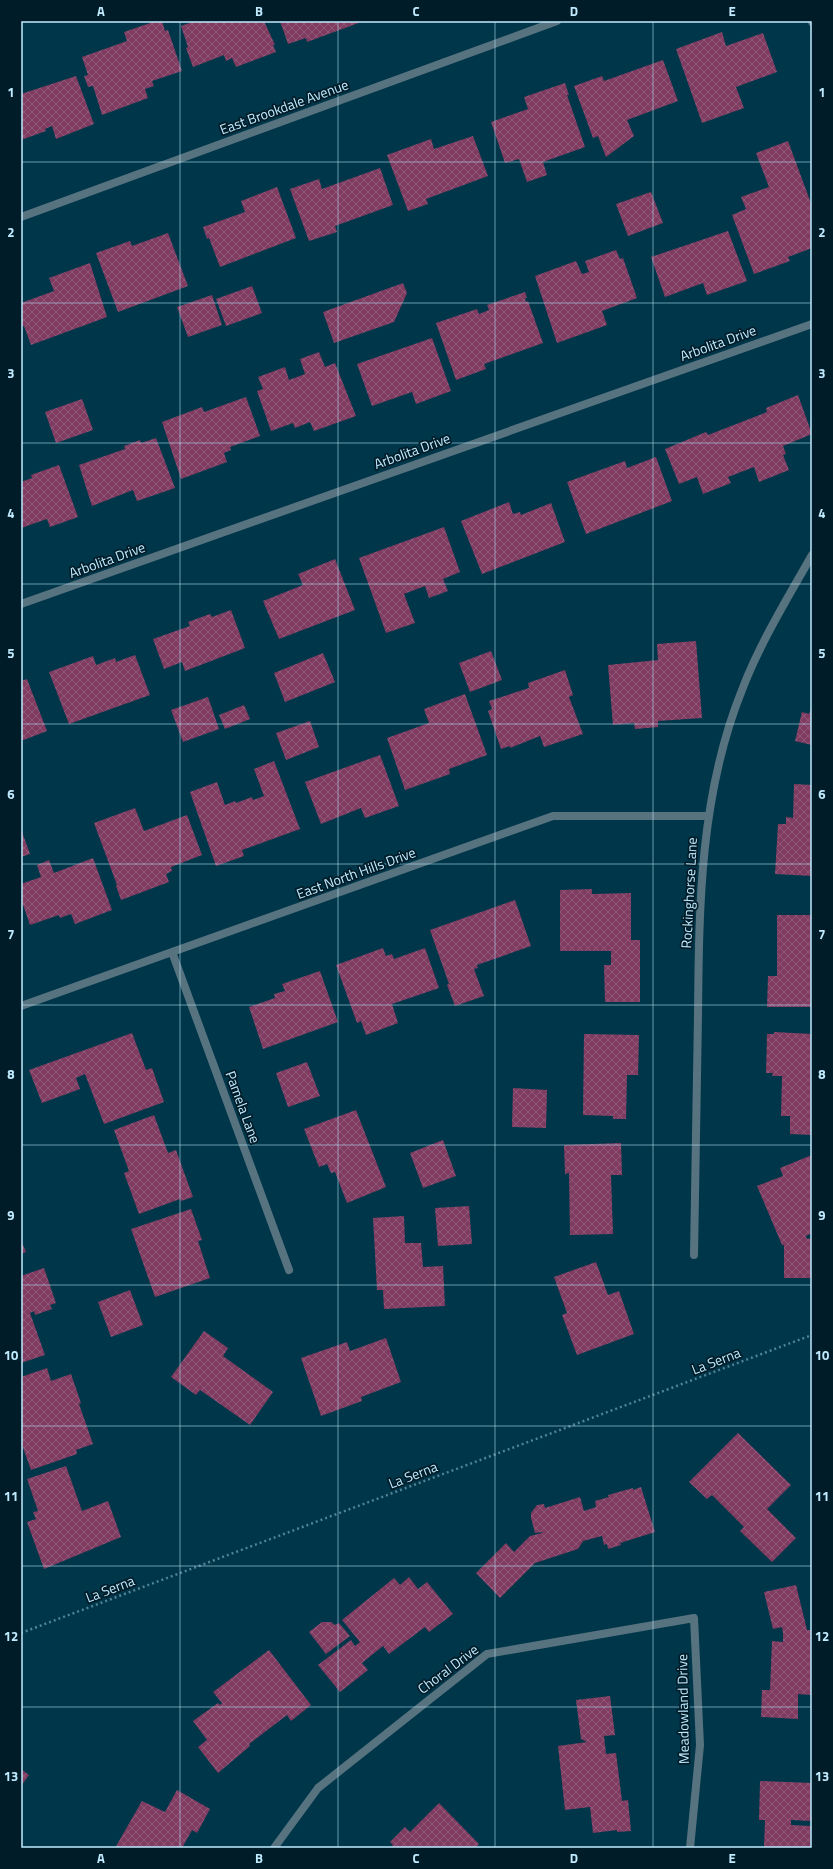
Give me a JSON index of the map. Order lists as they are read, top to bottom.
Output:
{
  "streets": {
    "street": [
      "East Brookdale Avenue",
      "Arbolita Drive",
      "East North Hills Drive",
      "Rockinghorse Lane",
      "Pamela Lane",
      "Choral Drive",
      "Meadowland Drive"
    ],
    "path": ["La Serna"]
  },
  "crossings": [
    ["East North Hills Drive", "Rockinghorse Lane"],
    ["East North Hills Drive", "Pamela Lane"],
    ["Choral Drive", "Meadowland Drive"]
  ],
  "grid": {
    "columns": [
      "A",
      "B",
      "C",
      "D",
      "E"
    ],
    "rows": [
      "1",
      "2",
      "3",
      "4",
      "5",
      "6",
      "7",
      "8",
      "9",
      "10",
      "11",
      "12",
      "13"
    ]
  }
}
